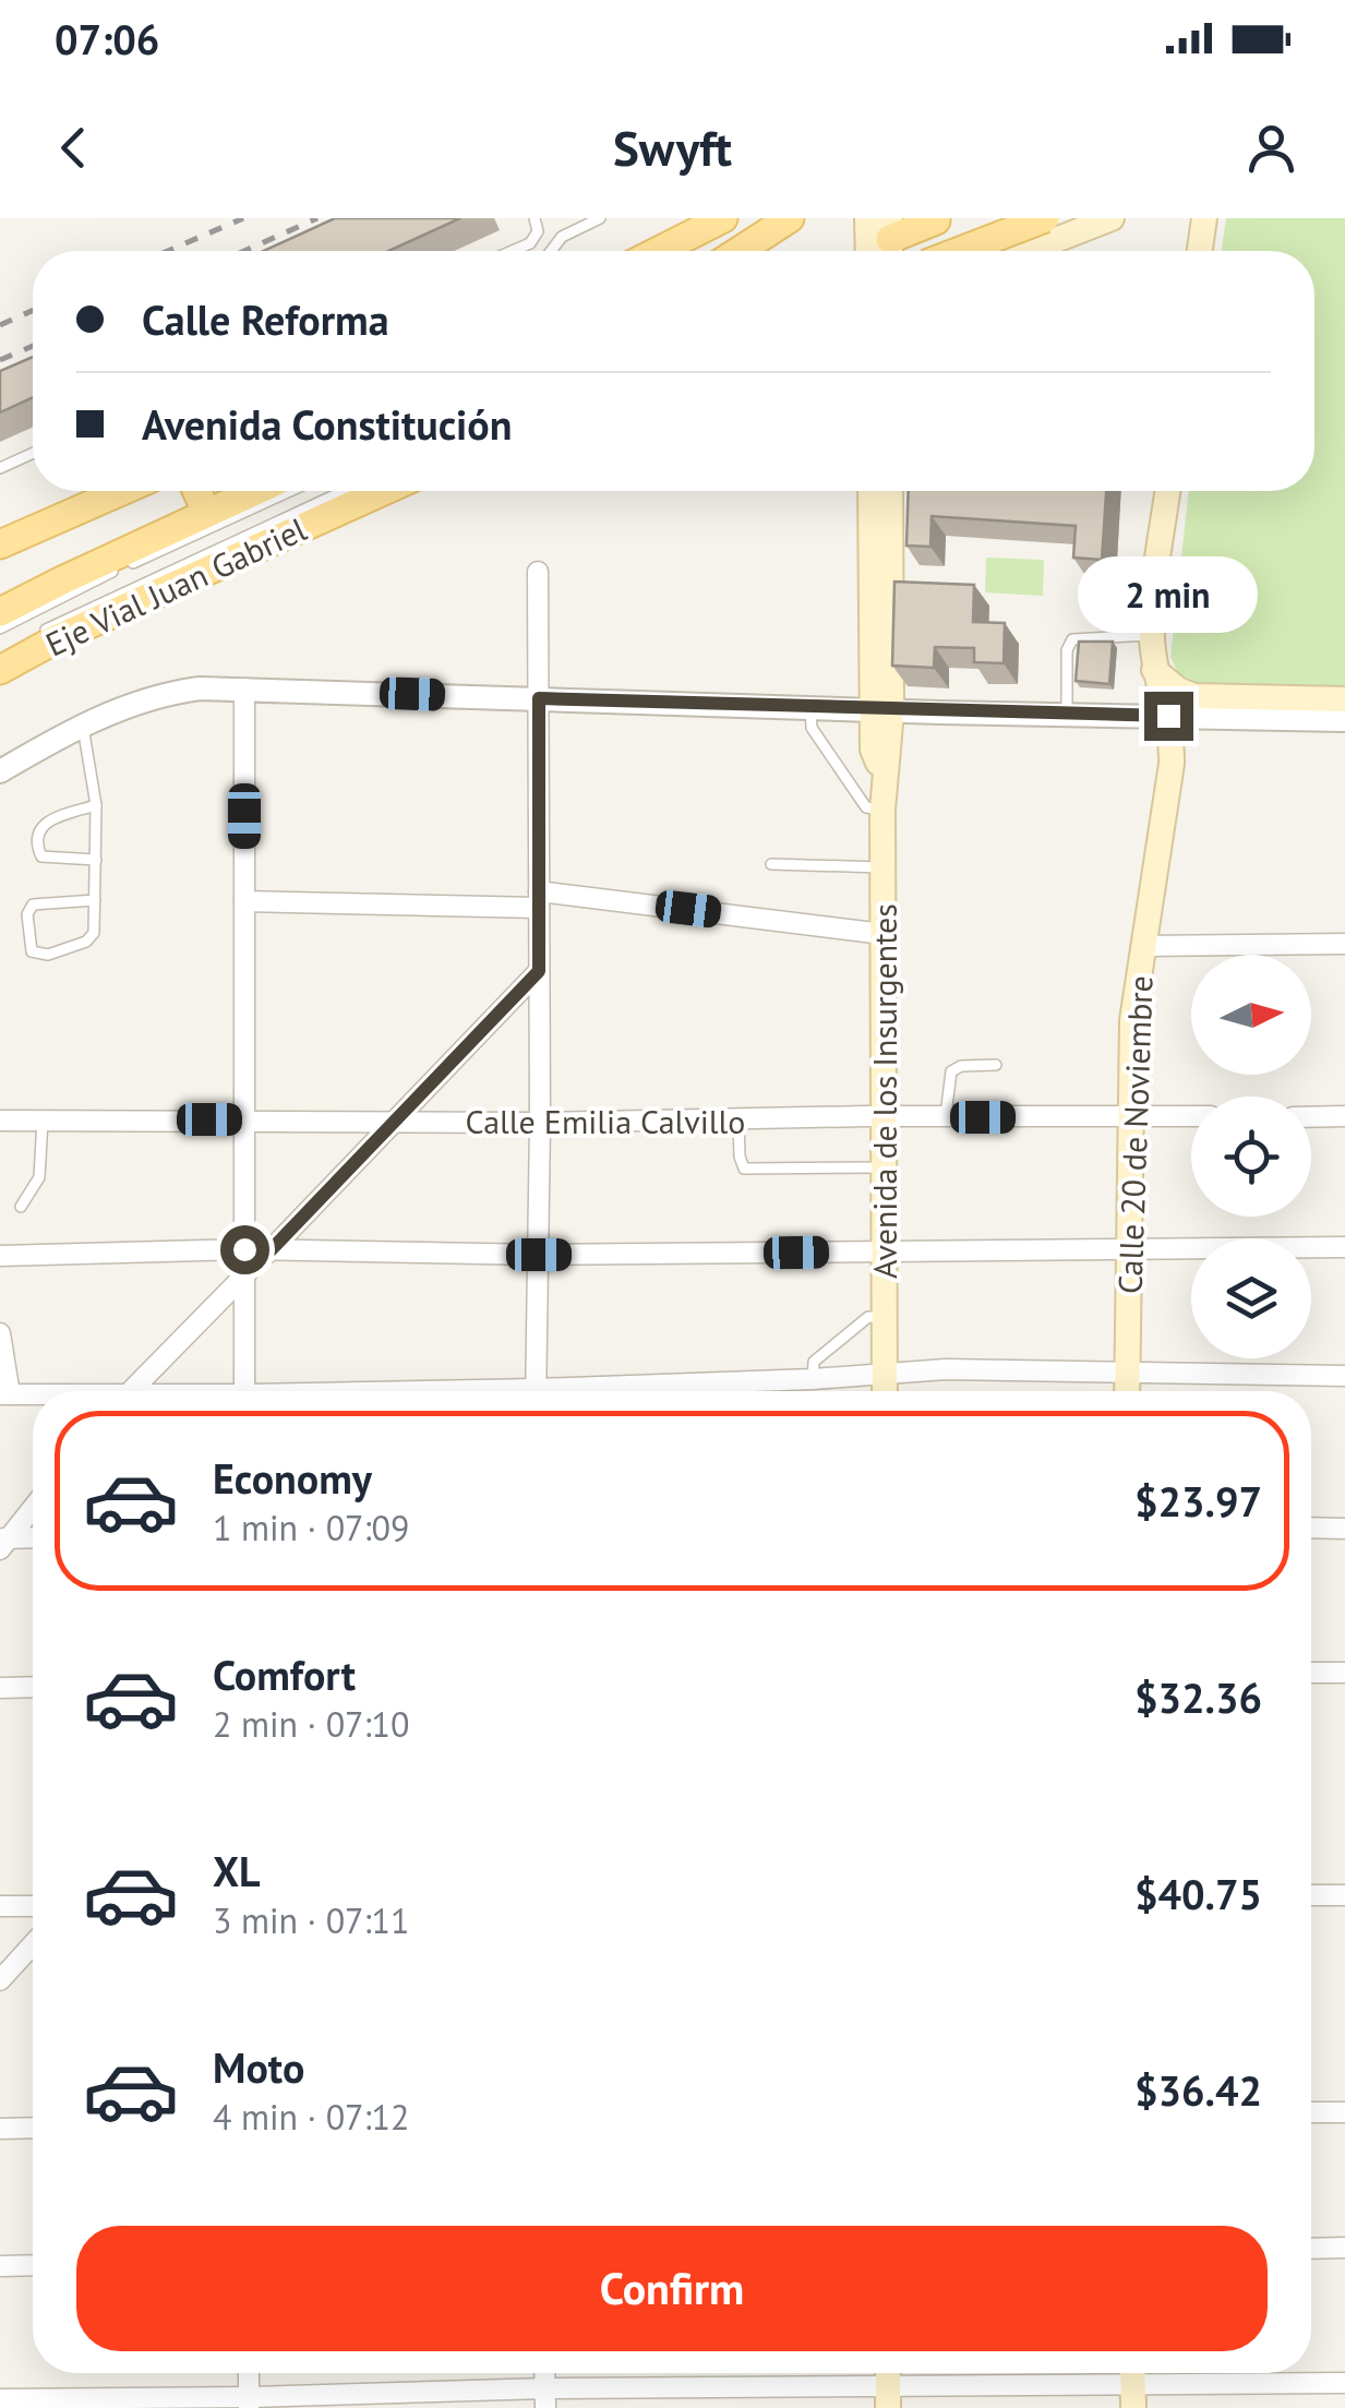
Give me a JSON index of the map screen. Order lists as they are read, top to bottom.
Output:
{
  "streets": {
    "main road": ["Eje Vial Juan Gabriel", "Avenida de los Insurgentes", "Calle 20 de Noviembre"],
    "street": ["Calle Emilia Calvillo"]
  },
  "crossings": [
    ["Avenida de los Insurgentes", "Calle Emilia Calvillo"],
    ["Calle Emilia Calvillo", "Calle 20 de Noviembre"]
  ],
  "north": "right",
  "page": {
    "status": "07:06",
    "header": "Swyft",
    "banner": ["Calle Reforma", "Avenida Constitución"],
    "bubble": "2 min",
    "list": [
      {
        "name": "Economy",
        "note": "1 min · 07:09",
        "value": "$23.97"
      },
      {
        "name": "Comfort",
        "note": "2 min · 07:10",
        "value": "$32.36"
      },
      {
        "name": "XL",
        "note": "3 min · 07:11",
        "value": "$40.75"
      },
      {
        "name": "Moto",
        "note": "4 min · 07:12",
        "value": "$36.42"
      }
    ],
    "buttons": "Confirm"
  }
}
